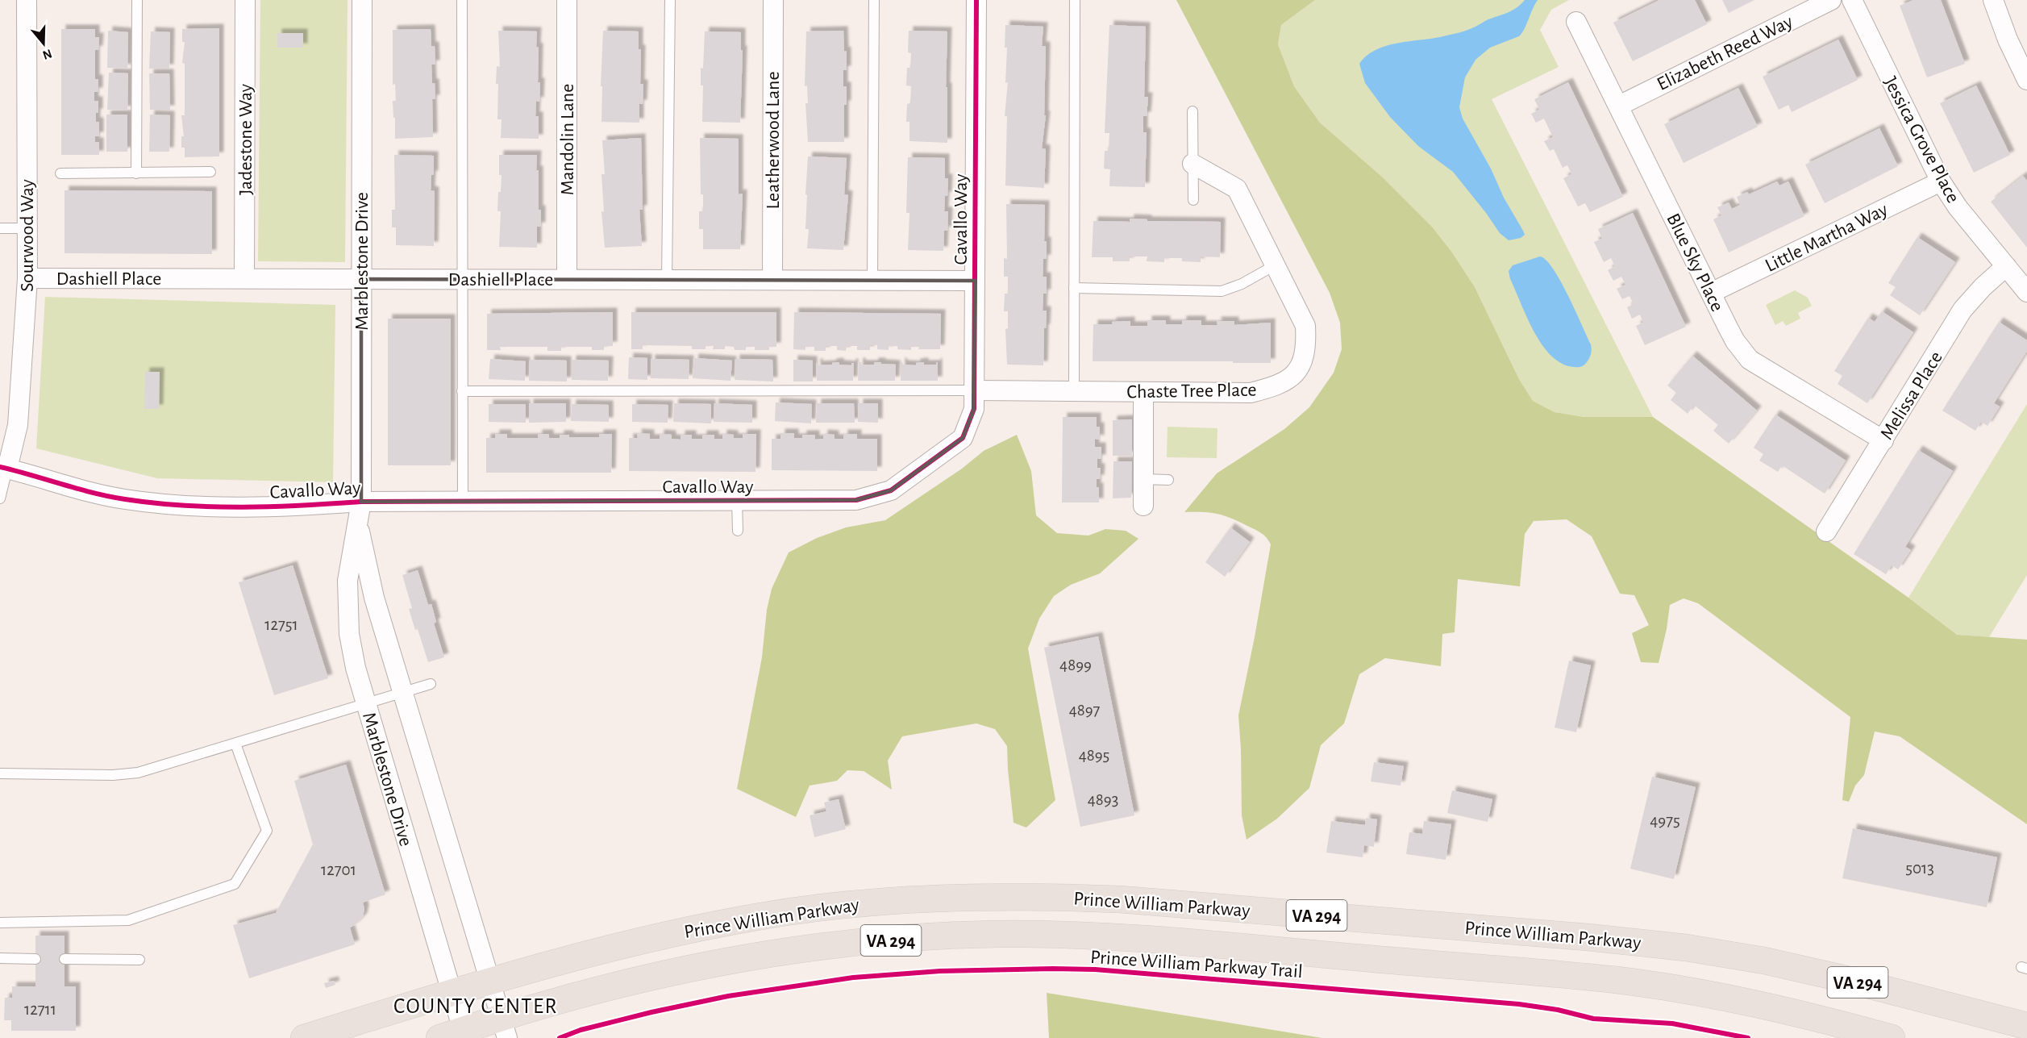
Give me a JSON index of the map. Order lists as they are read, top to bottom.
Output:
{
  "streets": {
    "highway": ["Prince William Parkway", "VA 294"],
    "street": [
      "Elizabeth Reed Way",
      "Jadestone Way",
      "Mandolin Lane",
      "Jessica Grove Place",
      "Leatherwood Lane",
      "Cavallo Way",
      "Sourwood Way",
      "Little Martha Way",
      "Marblestone Drive",
      "Blue Sky Place",
      "Dashiell Place",
      "Chaste Tree Place",
      "Melissa Place"
    ],
    "cycle path": ["Prince William Parkway Trail"]
  },
  "crossings": [
    ["Elizabeth Reed Way", "Blue Sky Place"],
    ["Jadestone Way", "Dashiell Place"],
    ["Mandolin Lane", "Dashiell Place"],
    ["Jessica Grove Place", "Little Martha Way"],
    ["Jessica Grove Place", "Melissa Place"],
    ["Leatherwood Lane", "Dashiell Place"],
    ["Cavallo Way", "Sourwood Way"],
    ["Cavallo Way", "Marblestone Drive"],
    ["Cavallo Way", "Dashiell Place"],
    ["Cavallo Way", "Chaste Tree Place"],
    ["Sourwood Way", "Dashiell Place"],
    ["Little Martha Way", "Blue Sky Place"],
    ["Marblestone Drive", "Dashiell Place"],
    ["Marblestone Drive", "Prince William Parkway"],
    ["Blue Sky Place", "Melissa Place"]
  ],
  "districts": ["COUNTY CENTER"],
  "house_numbers": [
    "12751",
    "4899",
    "4897",
    "4895",
    "4893",
    "4975",
    "5013",
    "12701",
    "12711"
  ],
  "north": "bottom"
}
